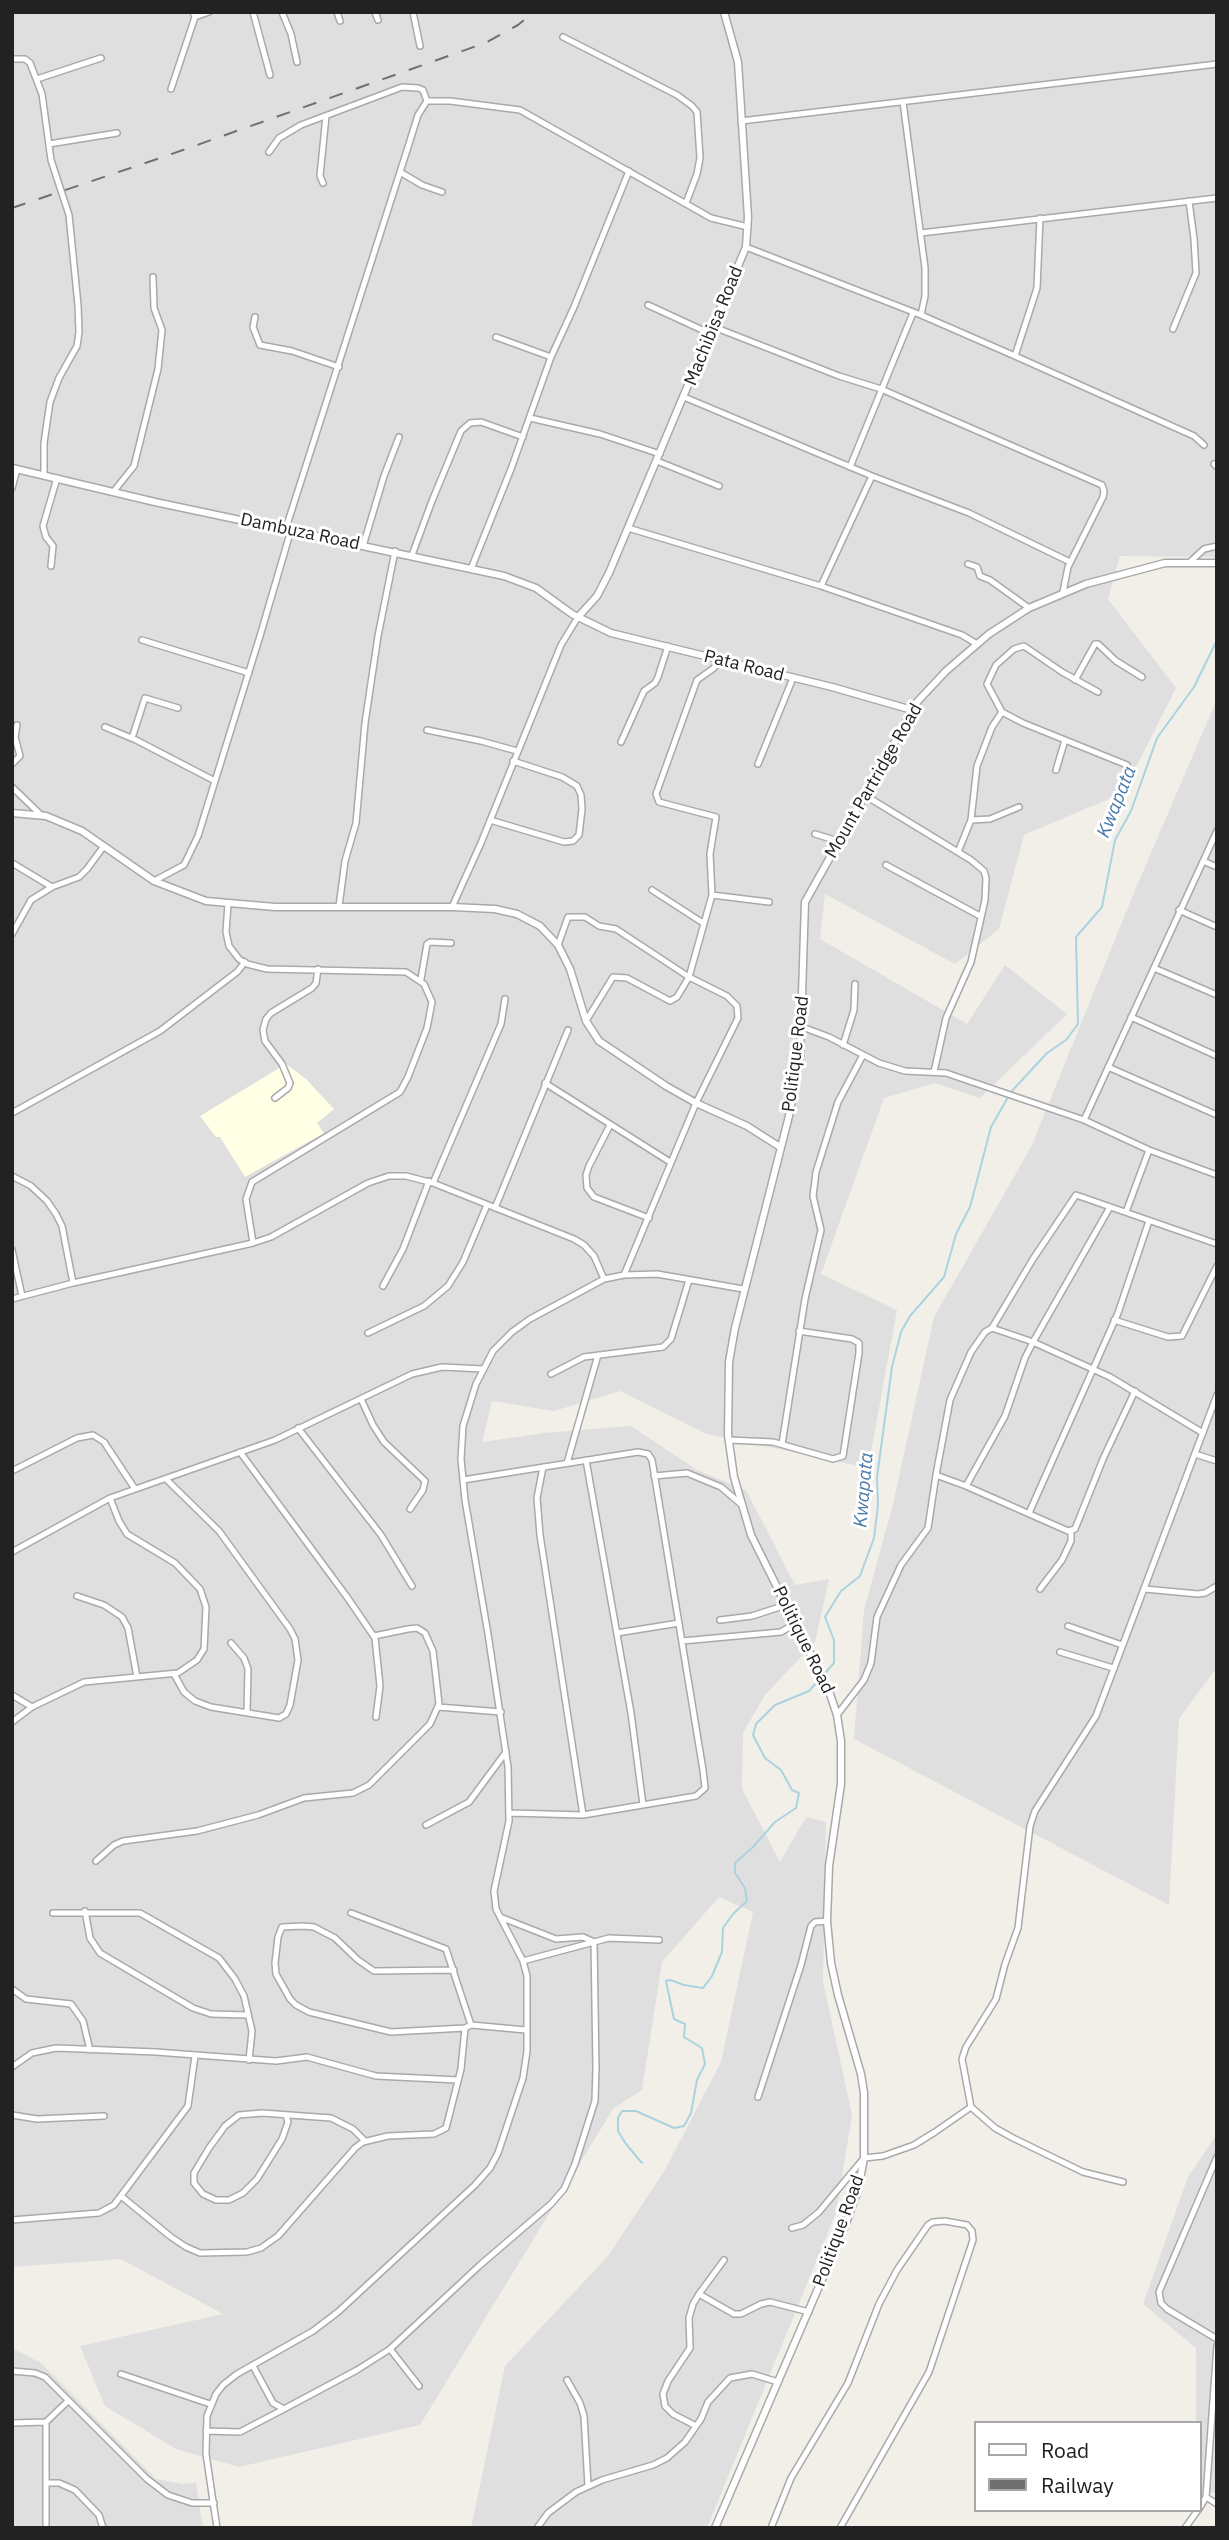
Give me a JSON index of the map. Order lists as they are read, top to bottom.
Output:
{
  "streets": {
    "street": [
      "Machibisa Road",
      "Dambuza Road",
      "Pata Road",
      "Mount Partridge Road",
      "Politique Road"
    ]
  },
  "crossings": [
    ["Machibisa Road", "Dambuza Road"],
    ["Machibisa Road", "Pata Road"],
    ["Dambuza Road", "Pata Road"],
    ["Pata Road", "Mount Partridge Road"],
    ["Mount Partridge Road", "Politique Road"]
  ],
  "water": ["Kwapata"],
  "legend": ["Road", "Railway"]
}
